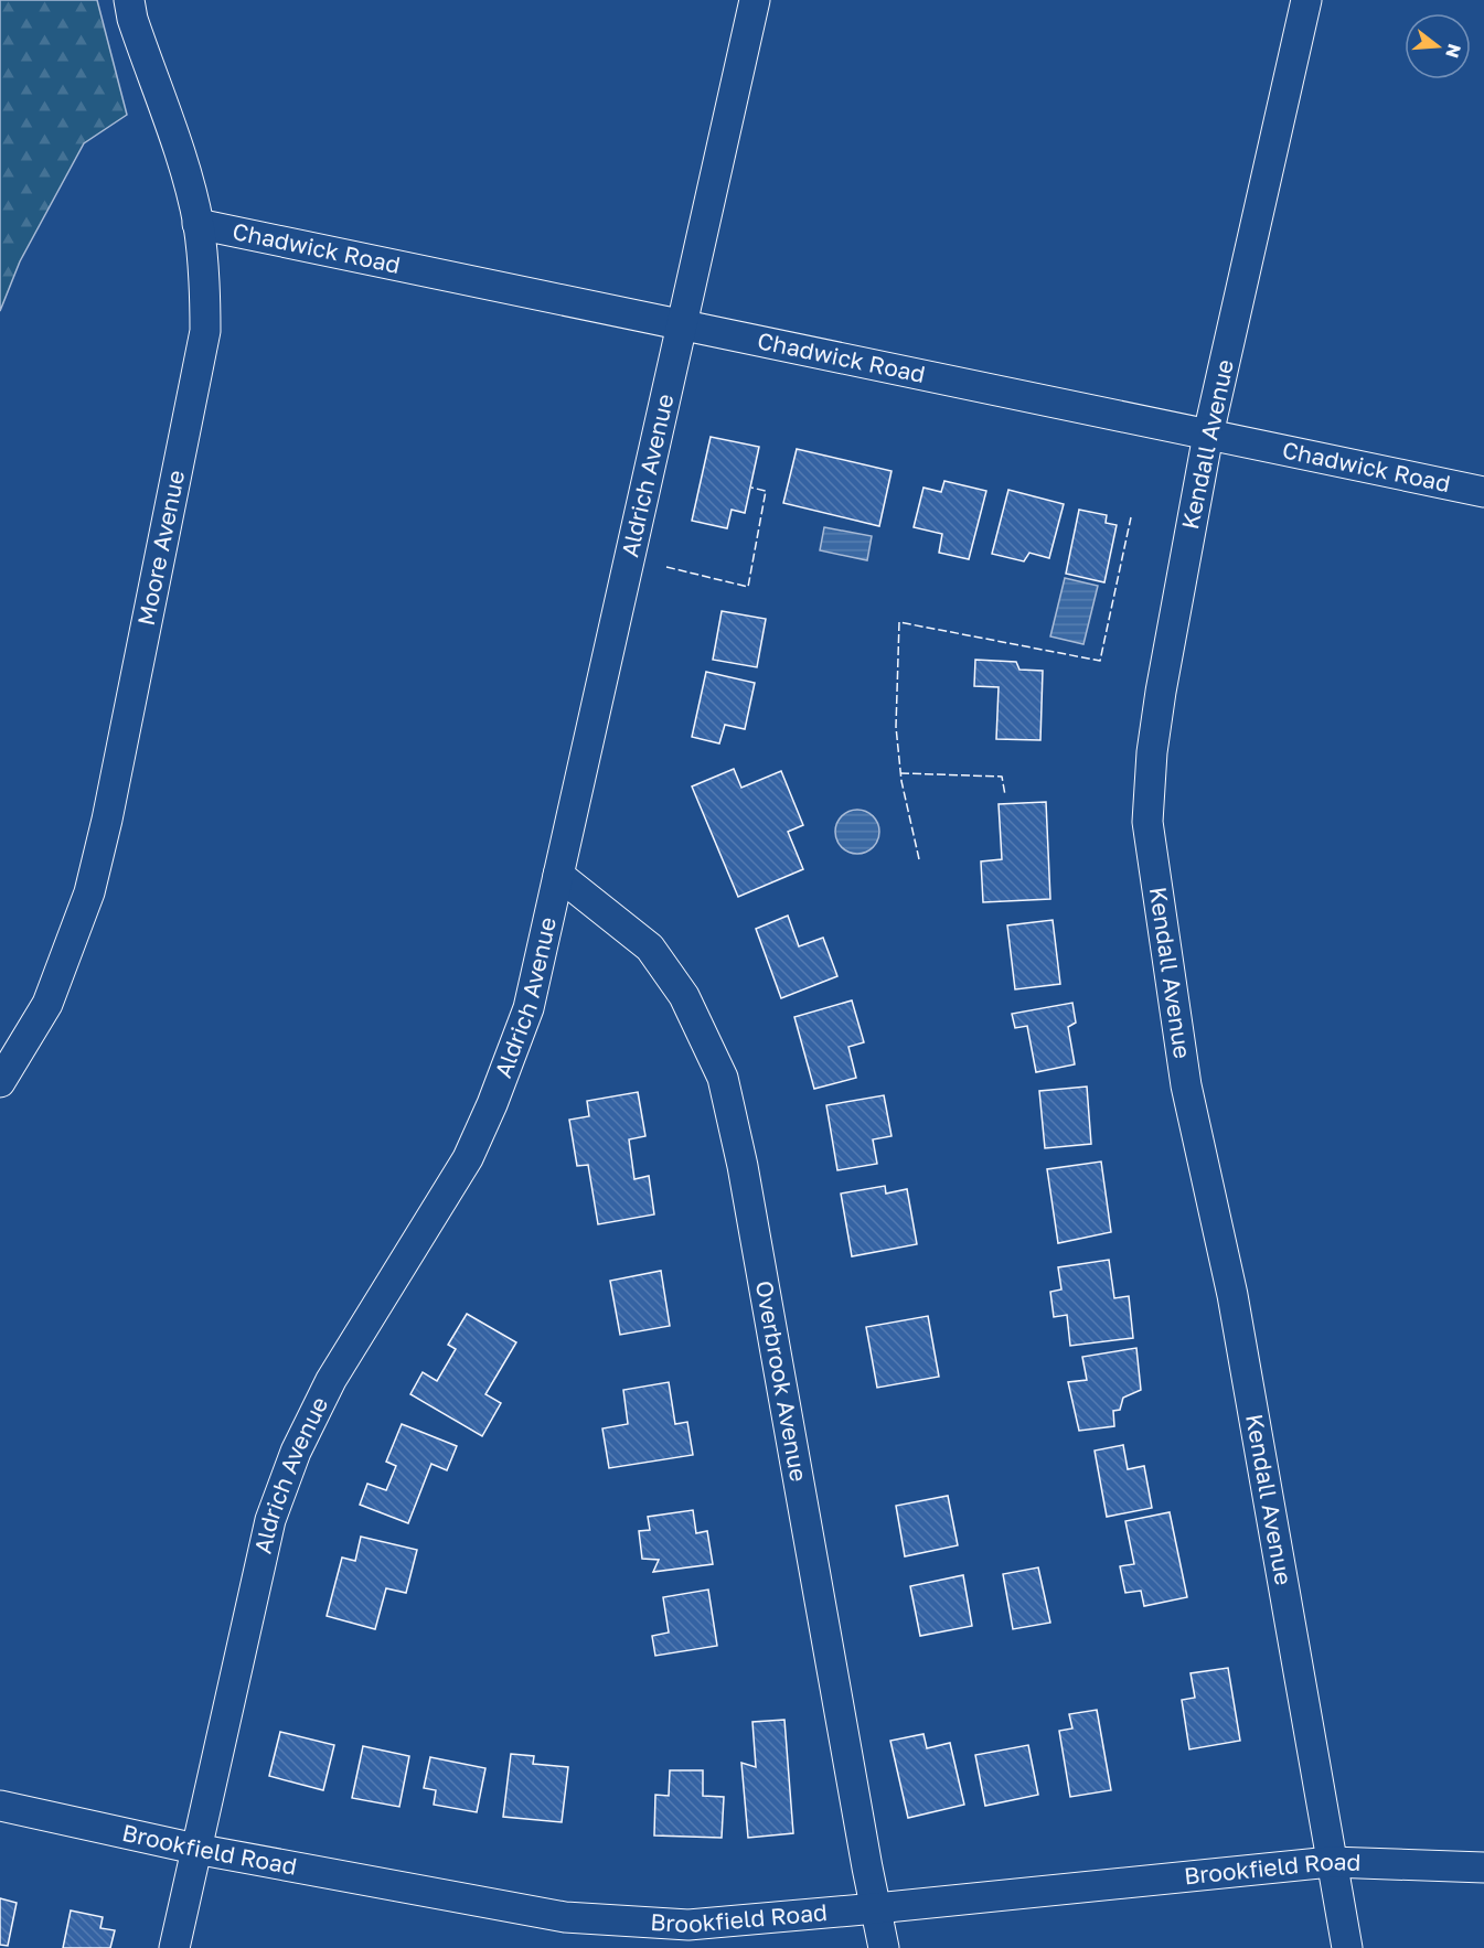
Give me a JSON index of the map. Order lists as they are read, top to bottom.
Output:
{
  "streets": {
    "street": [
      "Chadwick Road",
      "Kendall Avenue",
      "Aldrich Avenue",
      "Moore Avenue",
      "Overbrook Avenue",
      "Brookfield Road"
    ]
  },
  "crossings": [
    ["Chadwick Road", "Kendall Avenue"],
    ["Chadwick Road", "Aldrich Avenue"],
    ["Chadwick Road", "Moore Avenue"],
    ["Kendall Avenue", "Brookfield Road"],
    ["Aldrich Avenue", "Overbrook Avenue"],
    ["Aldrich Avenue", "Brookfield Road"],
    ["Overbrook Avenue", "Brookfield Road"]
  ],
  "north": "right"
}
